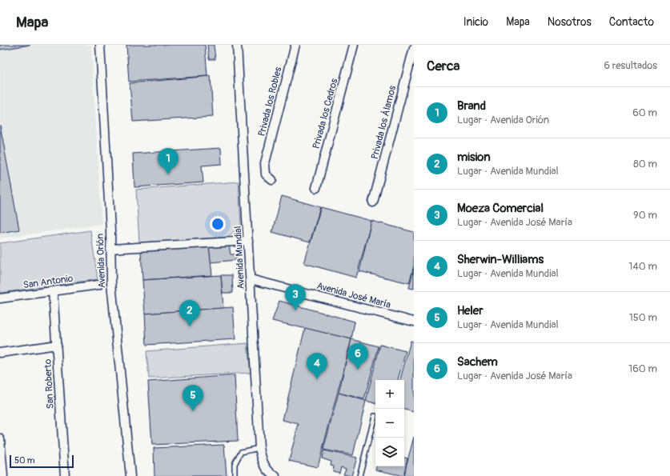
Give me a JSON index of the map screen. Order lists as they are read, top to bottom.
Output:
{
  "streets": {
    "street": [
      "Privada los Robles",
      "Privada los Cedros",
      "Privada los Álamos",
      "Avenida Mundial",
      "Avenida Orión",
      "San Antonio",
      "Avenida José María",
      "San Roberto"
    ]
  },
  "crossings": [
    ["Avenida Mundial", "Avenida José María"],
    ["San Antonio", "San Roberto"]
  ],
  "scale_bar": "50 m",
  "page": {
    "header": "Mapa",
    "nav": [
      "Inicio",
      "Mapa",
      "Nosotros",
      "Contacto"
    ],
    "heading": ["Cerca", "6 resultados"],
    "list": [
      {
        "mark": "1",
        "name": "Brand",
        "note": "Lugar · Avenida Orión",
        "value": "60 m"
      },
      {
        "mark": "2",
        "name": "mision",
        "note": "Lugar · Avenida Mundial",
        "value": "80 m"
      },
      {
        "mark": "3",
        "name": "Moeza Comercial",
        "note": "Lugar · Avenida José María",
        "value": "90 m"
      },
      {
        "mark": "4",
        "name": "Sherwin-Williams",
        "note": "Lugar · Avenida Mundial",
        "value": "140 m"
      },
      {
        "mark": "5",
        "name": "Heler",
        "note": "Lugar · Avenida Mundial",
        "value": "150 m"
      },
      {
        "mark": "6",
        "name": "Sachem",
        "note": "Lugar · Avenida José María",
        "value": "160 m"
      }
    ],
    "pins": [
      "1",
      "3",
      "2",
      "6",
      "4",
      "5"
    ],
    "map_buttons": ["+", "−"],
    "scale": "50 m"
  }
}
